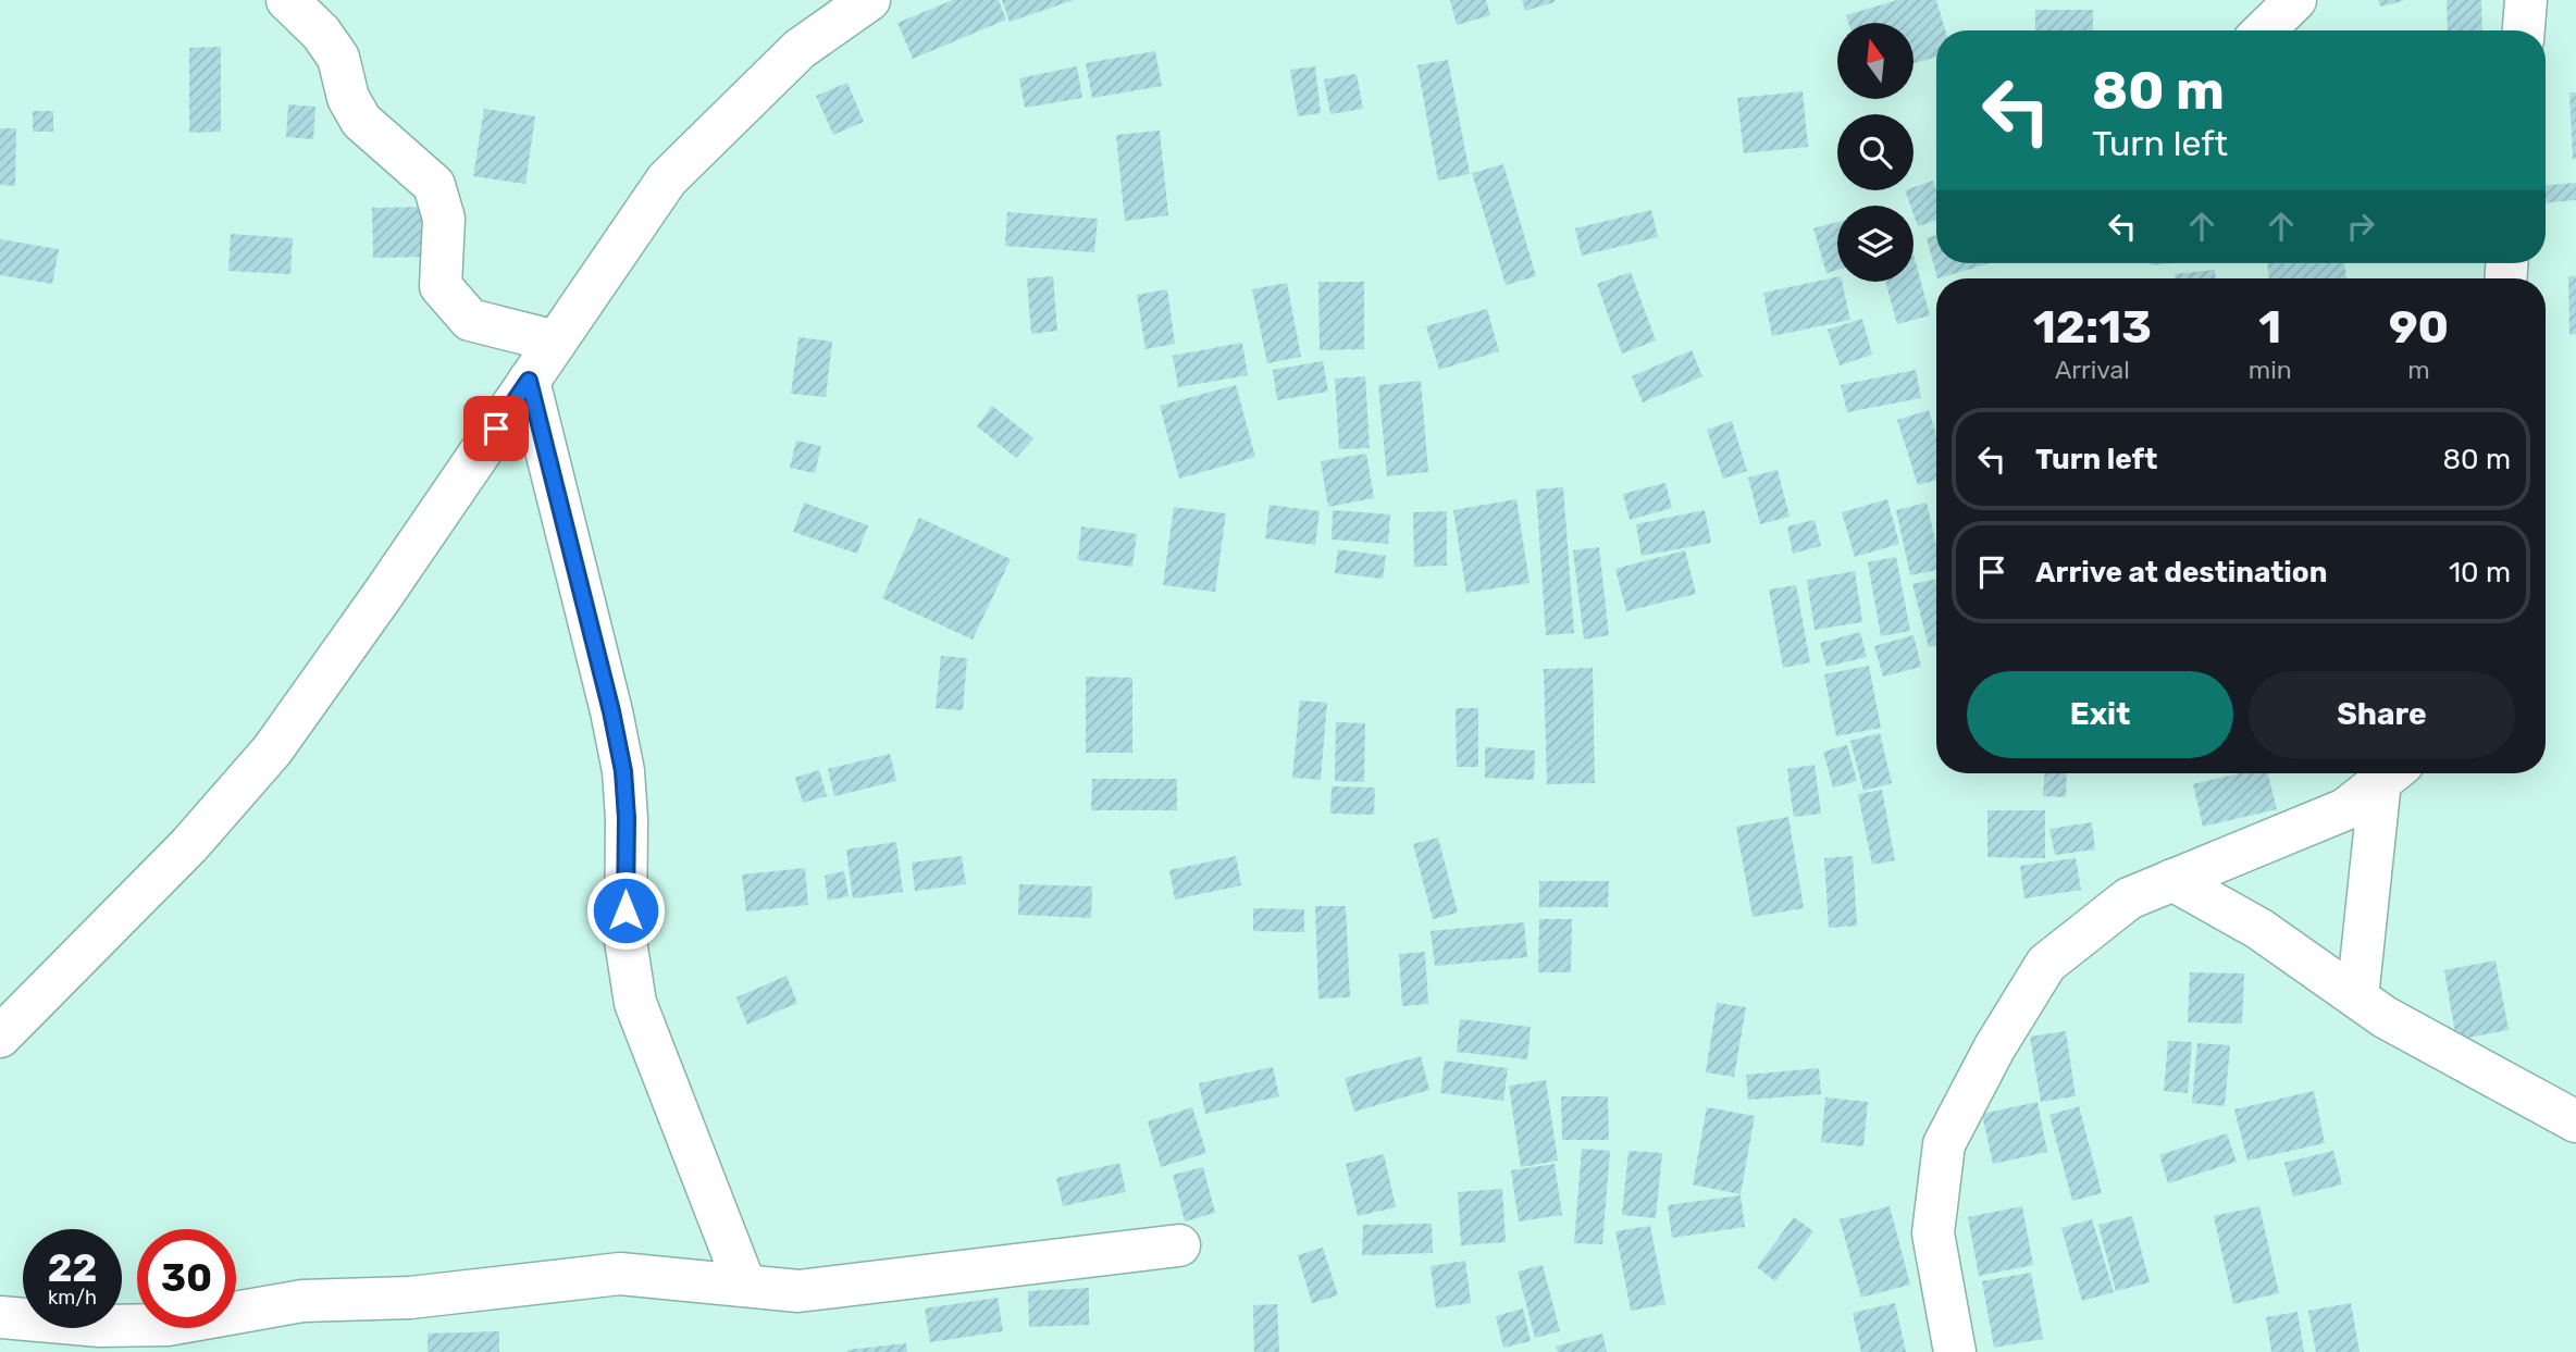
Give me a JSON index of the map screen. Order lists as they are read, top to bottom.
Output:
{
  "north": "top",
  "page": {
    "turn": ["80 m", "Turn left"],
    "eta": [
      "12:13",
      "Arrival",
      "1",
      "min",
      "90",
      "m"
    ],
    "list": [
      {
        "name": "Turn left",
        "value": "80 m"
      },
      {
        "name": "Arrive at destination",
        "value": "10 m"
      }
    ],
    "buttons": ["Exit", "Share"],
    "speed": "22 km/h",
    "limit": "30"
  }
}
